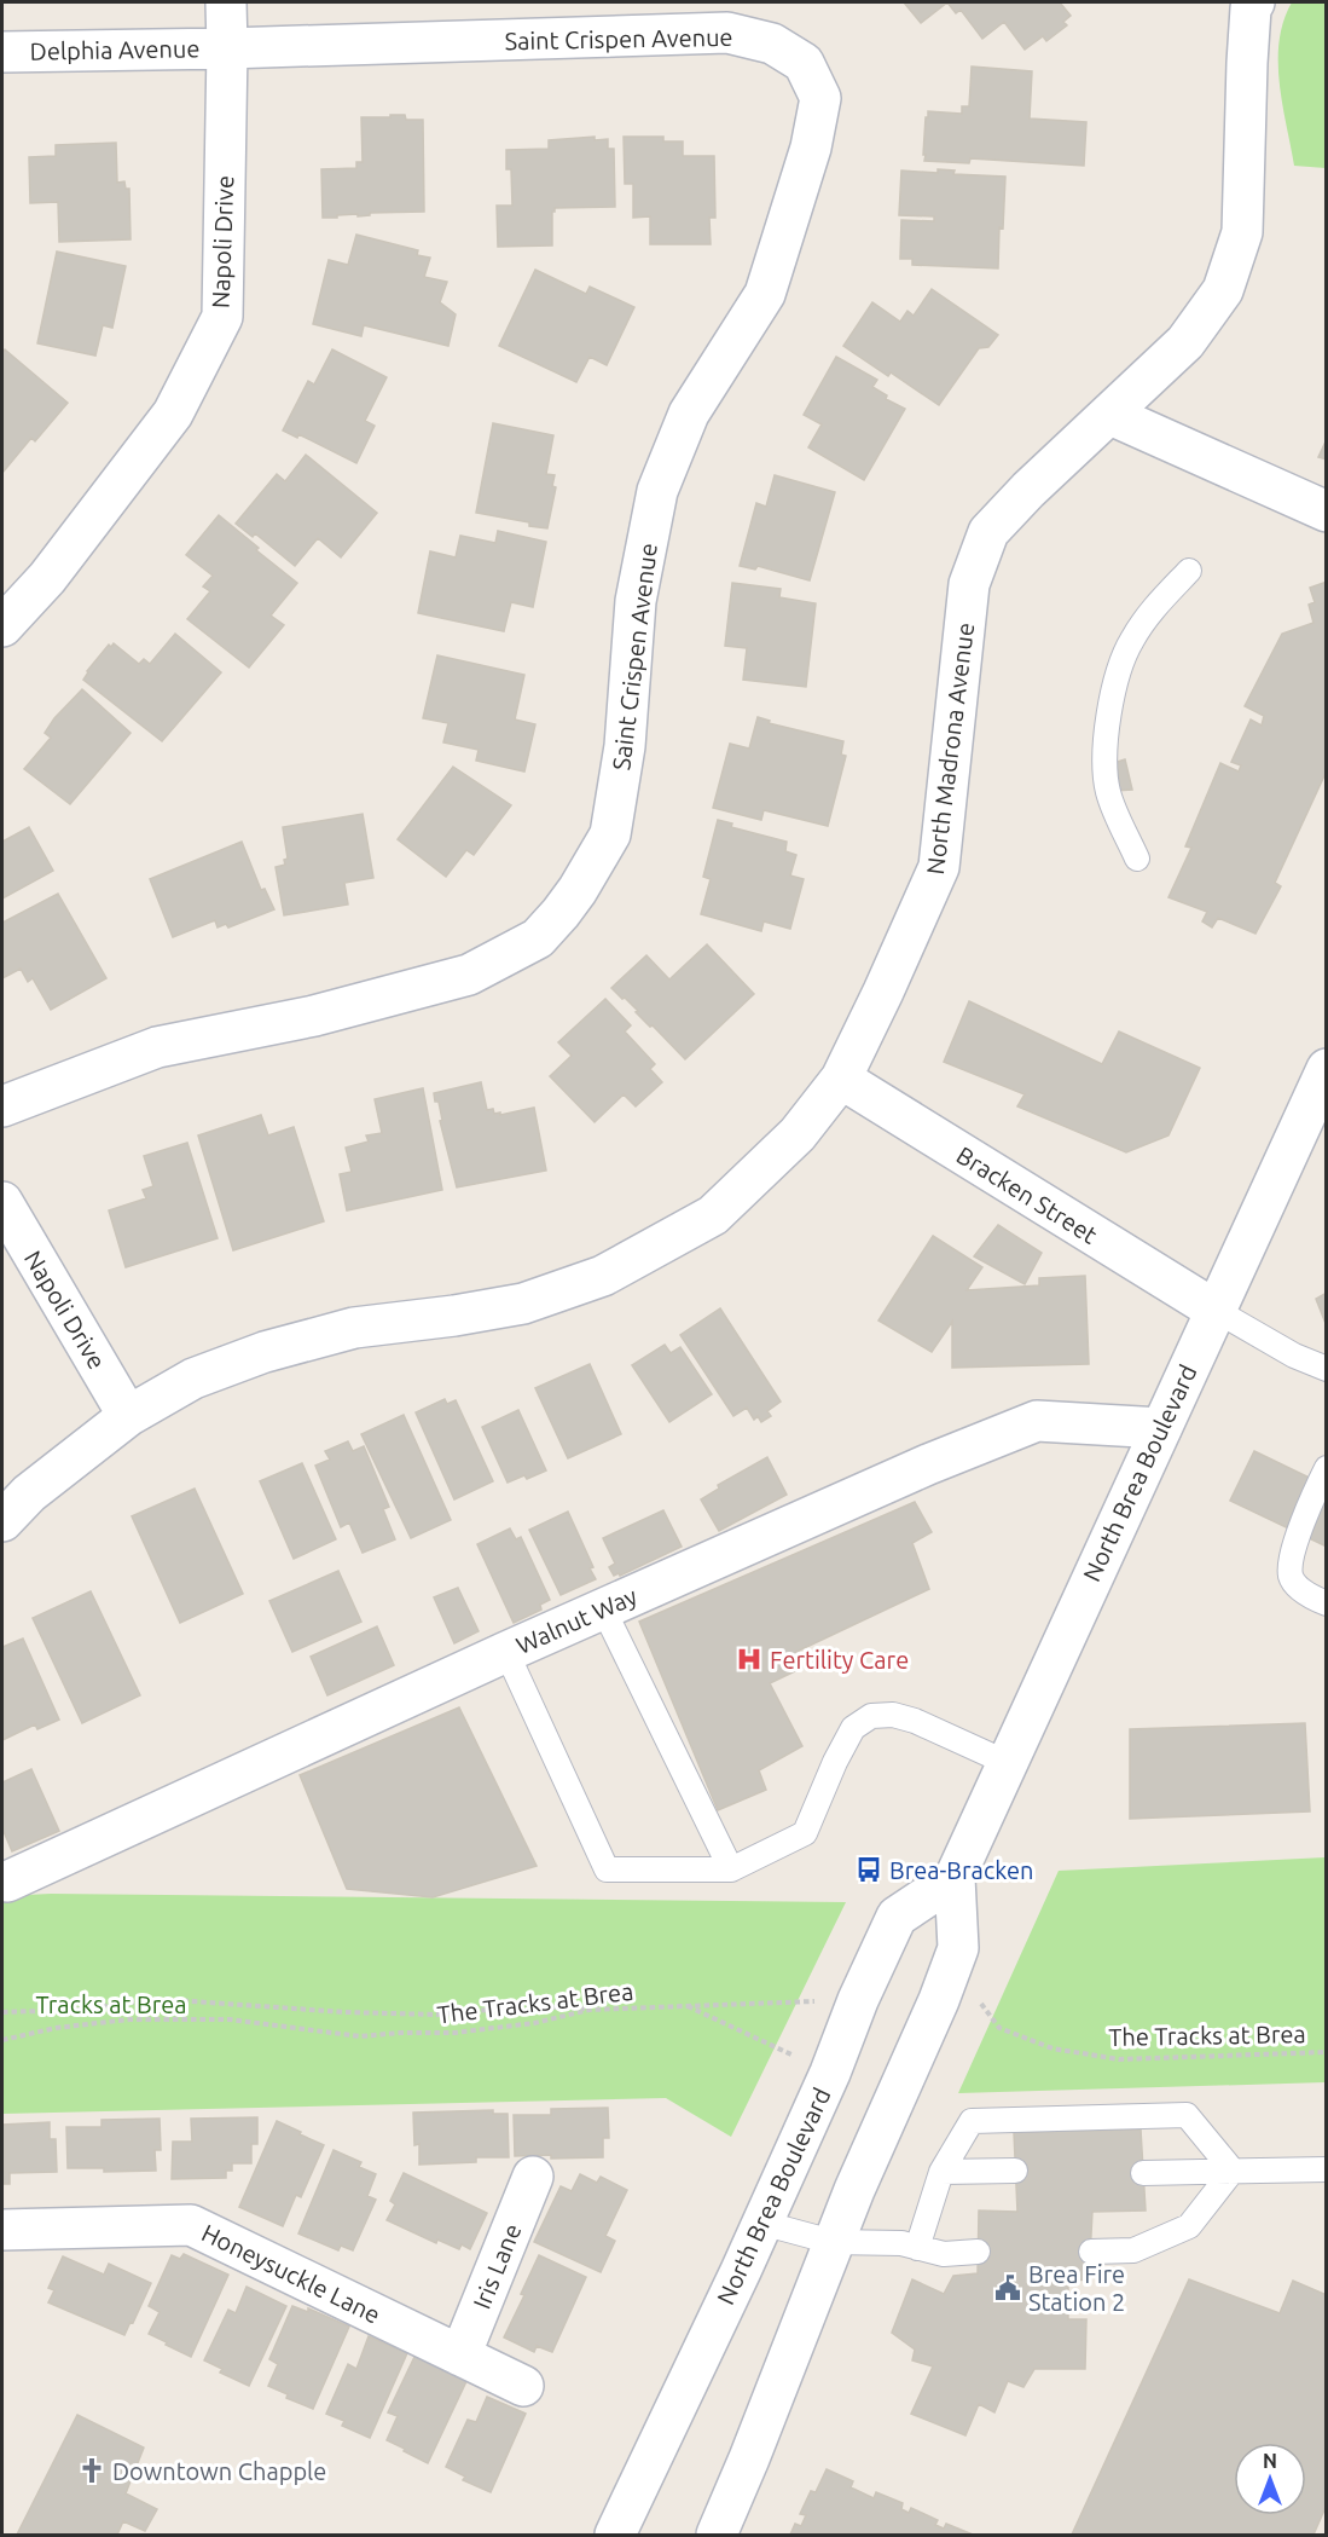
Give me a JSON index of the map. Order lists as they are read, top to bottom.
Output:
{
  "streets": {
    "street": [
      "Saint Crispen Avenue",
      "Delphia Avenue",
      "Napoli Drive",
      "North Madrona Avenue",
      "Bracken Street",
      "North Brea Boulevard",
      "Walnut Way",
      "Iris Lane",
      "Honeysuckle Lane"
    ],
    "path": ["The Tracks at Brea"]
  },
  "crossings": [
    ["Saint Crispen Avenue", "Delphia Avenue"],
    ["Saint Crispen Avenue", "Napoli Drive"],
    ["Delphia Avenue", "Napoli Drive"],
    ["Napoli Drive", "North Madrona Avenue"],
    ["North Madrona Avenue", "Bracken Street"],
    ["Bracken Street", "North Brea Boulevard"],
    ["North Brea Boulevard", "Walnut Way"],
    ["Iris Lane", "Honeysuckle Lane"]
  ],
  "parks": ["Tracks at Brea"],
  "places": {
    "hospital": ["Fertility Care"],
    "bus stop": ["Brea-Bracken"],
    "public building": ["Brea Fire Station 2"],
    "church": ["Downtown Chapple"]
  },
  "north": "top"
}
